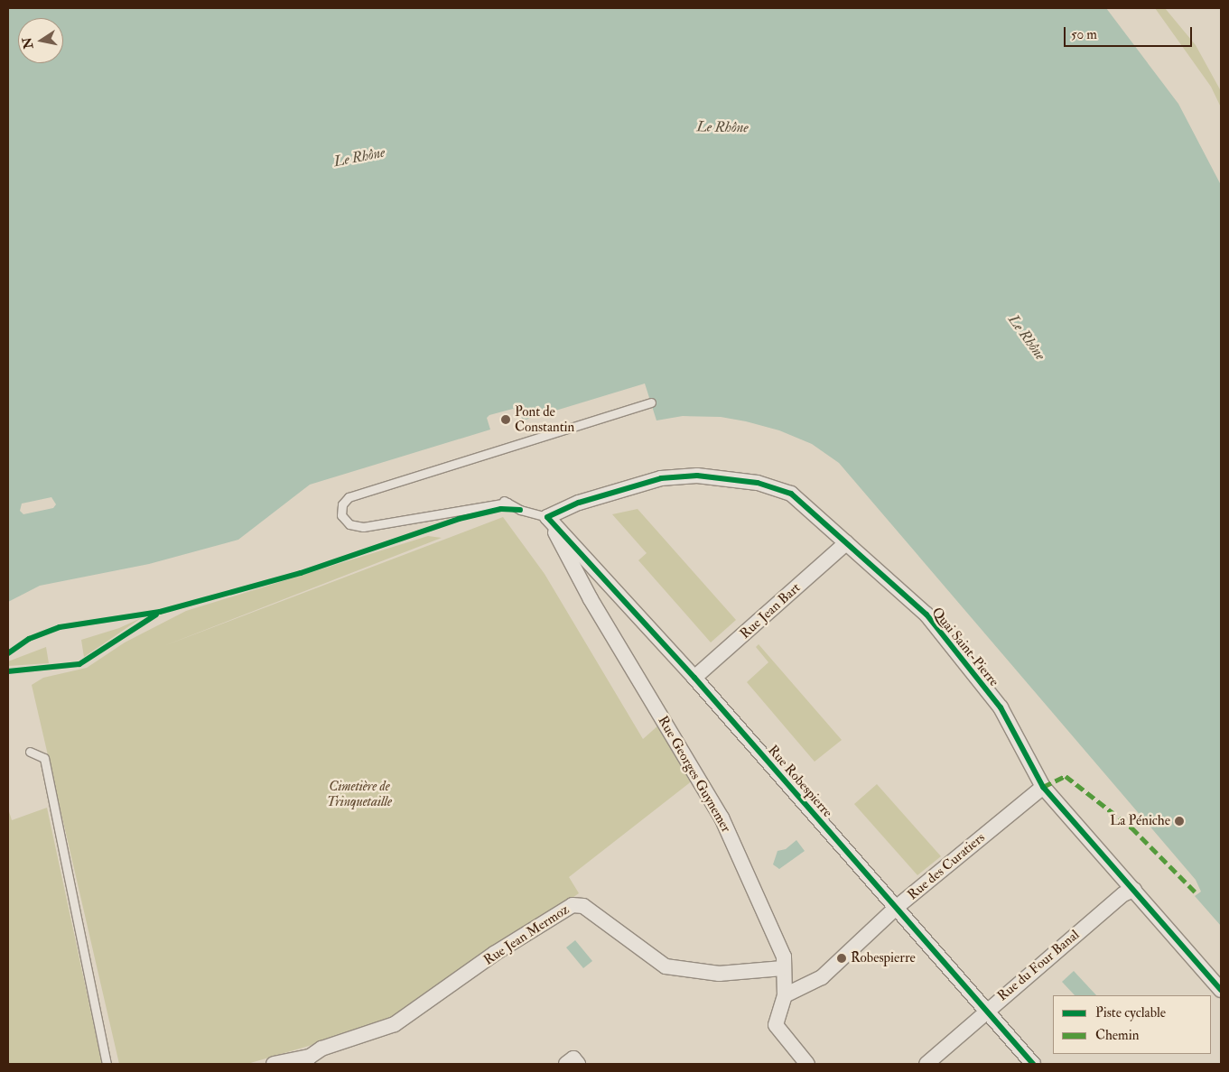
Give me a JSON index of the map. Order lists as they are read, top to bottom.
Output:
{
  "streets": {
    "street": [
      "Rue Jean Bart",
      "Quai Saint-Pierre",
      "Rue Georges Guynemer",
      "Rue Robespierre",
      "Rue des Curatiers",
      "Rue Jean Mermoz",
      "Rue du Four Banal"
    ]
  },
  "crossings": [
    ["Rue Jean Bart", "Quai Saint-Pierre"],
    ["Rue Jean Bart", "Rue Robespierre"],
    ["Quai Saint-Pierre", "Rue Georges Guynemer"],
    ["Quai Saint-Pierre", "Rue Robespierre"],
    ["Quai Saint-Pierre", "Rue des Curatiers"],
    ["Quai Saint-Pierre", "Rue du Four Banal"],
    ["Rue Georges Guynemer", "Rue Robespierre"],
    ["Rue Georges Guynemer", "Rue des Curatiers"],
    ["Rue Georges Guynemer", "Rue Jean Mermoz"],
    ["Rue Robespierre", "Rue des Curatiers"],
    ["Rue Robespierre", "Rue du Four Banal"]
  ],
  "water": ["Le Rhône"],
  "parks": ["Cimetière de Trinquetaille"],
  "places": ["Pont de Constantin", "La Péniche", "Robespierre"],
  "legend": ["Piste cyclable", "Chemin"],
  "scale_bar": "50 m",
  "north": "left"
}
